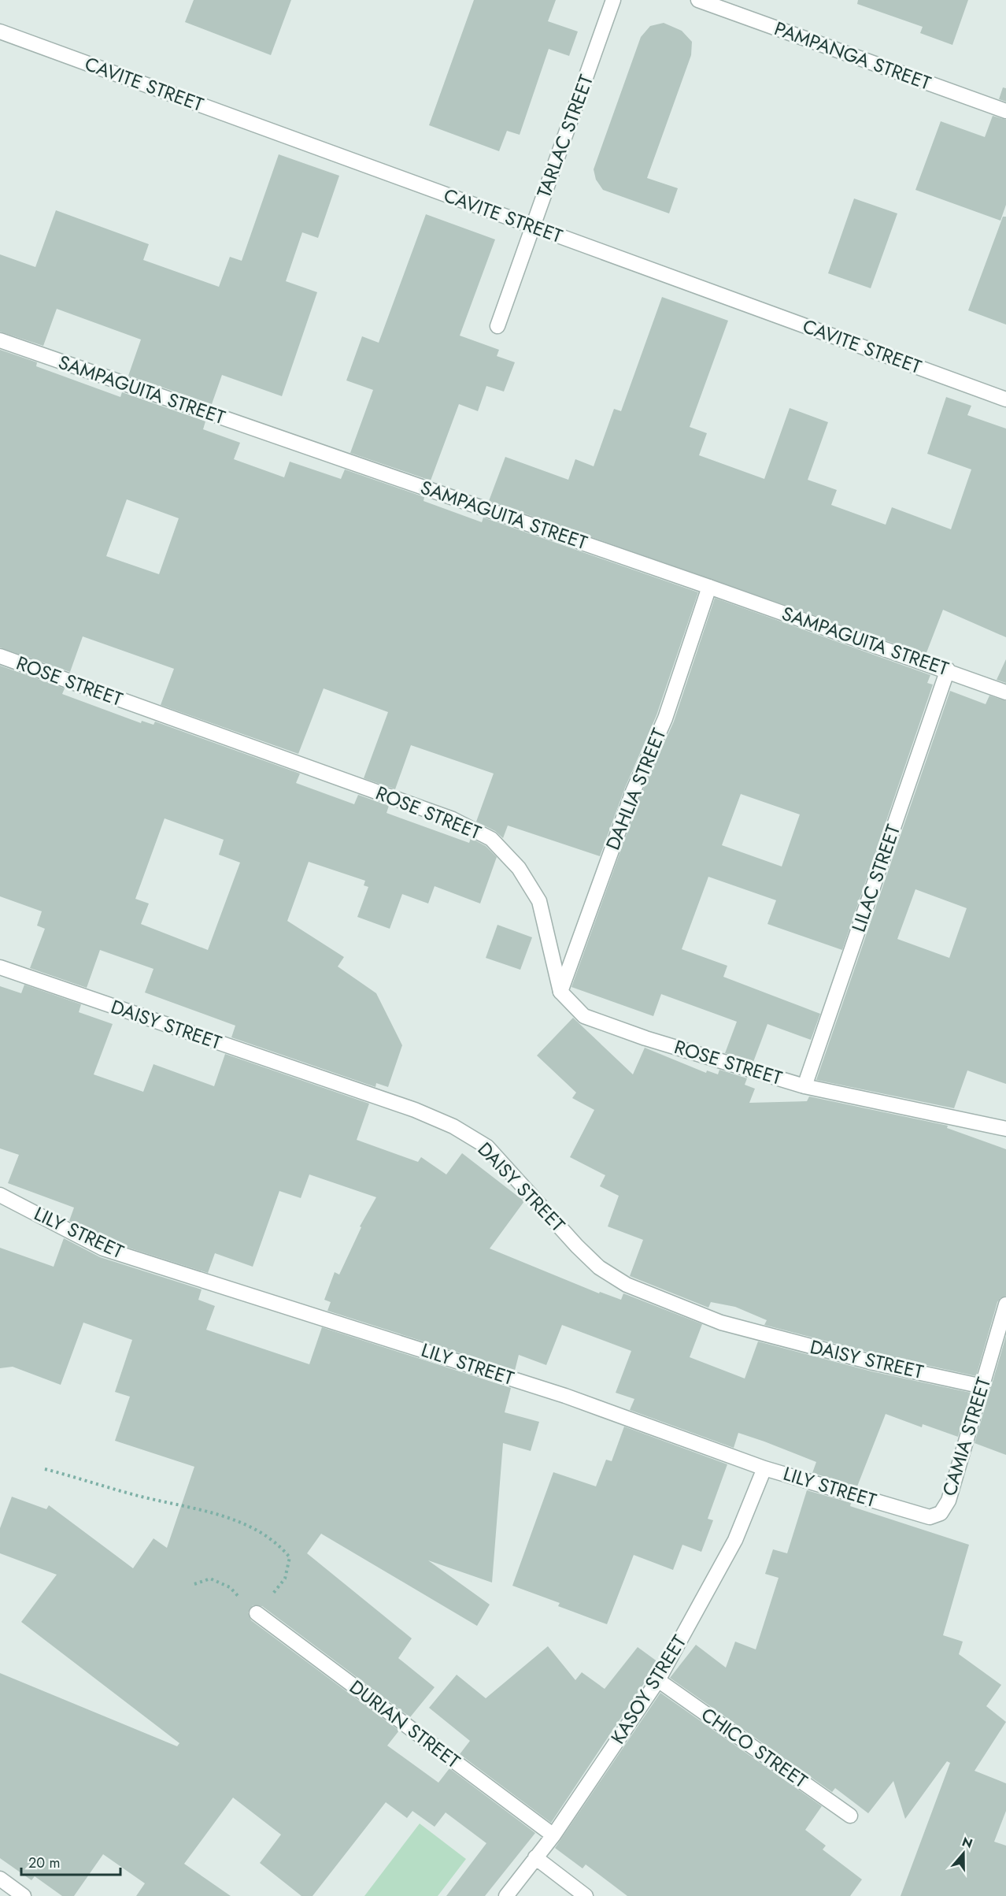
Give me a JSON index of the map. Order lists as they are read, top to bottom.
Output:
{
  "streets": {
    "street": [
      "PAMPANGA STREET",
      "CAVITE STREET",
      "TARLAC STREET",
      "SAMPAGUITA STREET",
      "ROSE STREET",
      "DAHLIA STREET",
      "LILAC STREET",
      "DAISY STREET",
      "LILY STREET",
      "CAMIA STREET",
      "KASOY STREET",
      "DURIAN STREET",
      "CHICO STREET"
    ]
  },
  "crossings": [
    ["CAVITE STREET", "TARLAC STREET"],
    ["SAMPAGUITA STREET", "DAHLIA STREET"],
    ["SAMPAGUITA STREET", "LILAC STREET"],
    ["ROSE STREET", "DAHLIA STREET"],
    ["ROSE STREET", "LILAC STREET"],
    ["DAISY STREET", "CAMIA STREET"],
    ["LILY STREET", "CAMIA STREET"],
    ["LILY STREET", "KASOY STREET"],
    ["KASOY STREET", "DURIAN STREET"],
    ["KASOY STREET", "CHICO STREET"]
  ],
  "scale_bar": "20 m",
  "north": "top"
}
